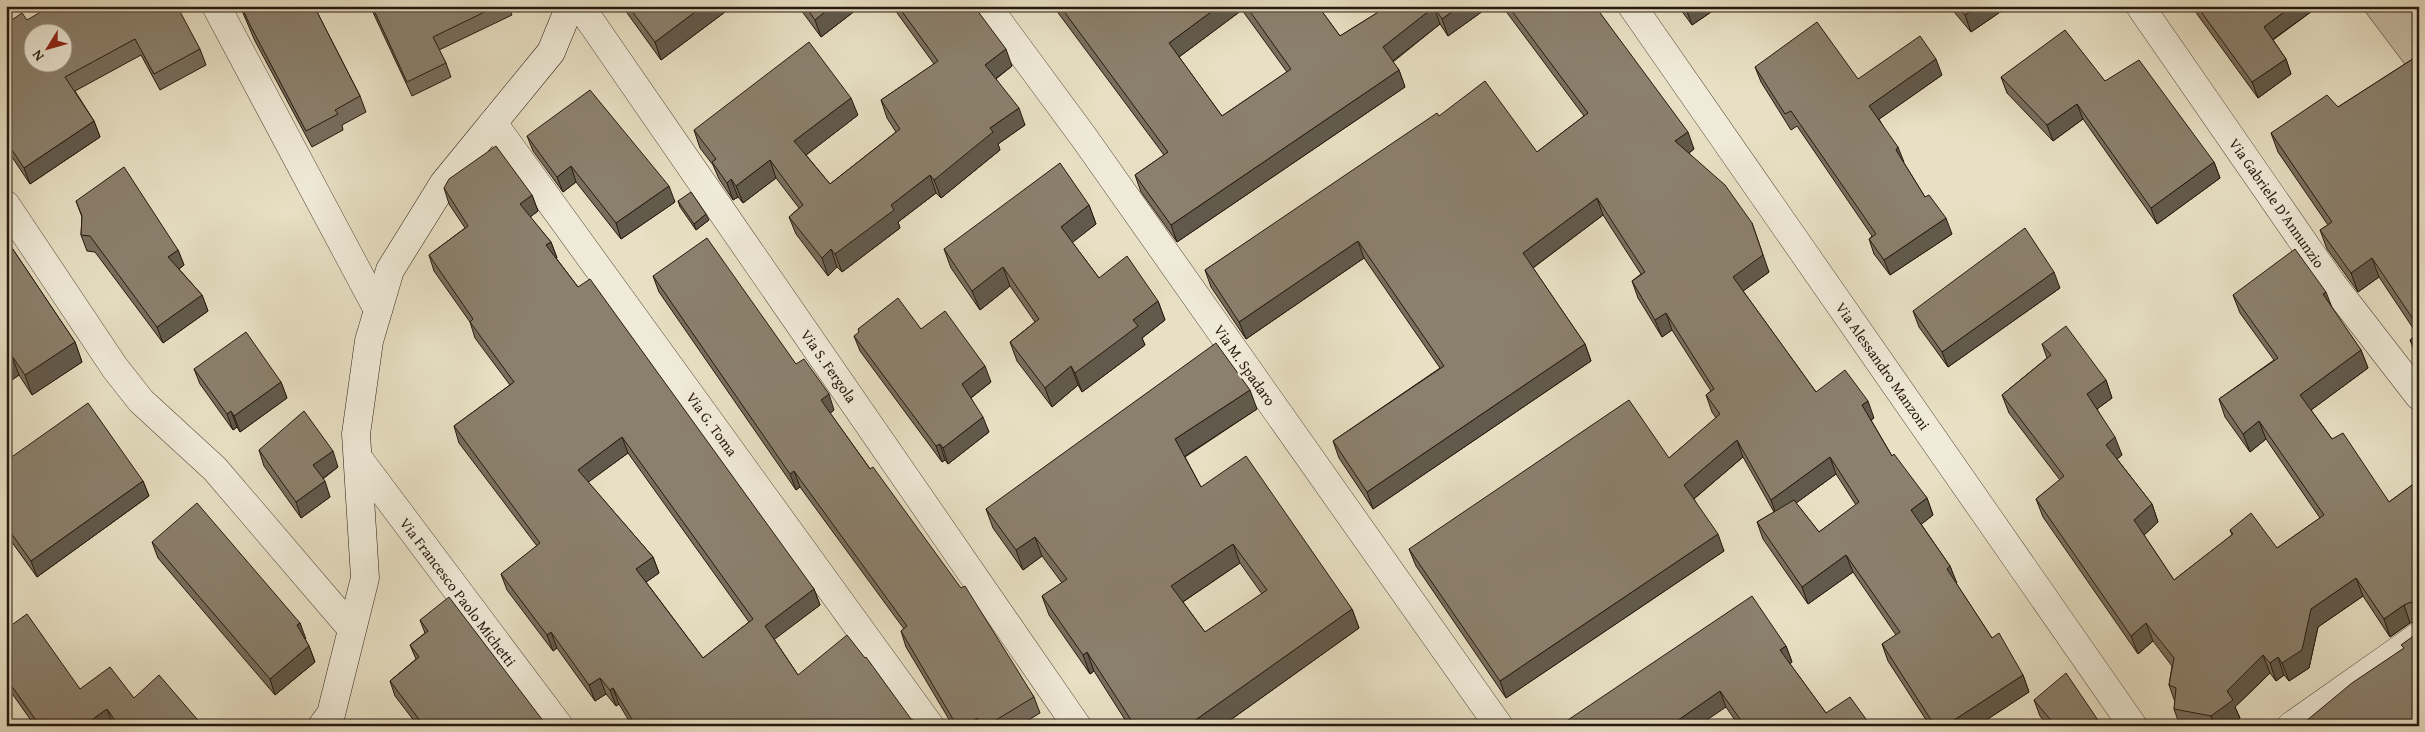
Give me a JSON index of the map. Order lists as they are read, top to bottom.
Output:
{
  "streets": {
    "street": [
      "Via Gabriele D'Annunzio",
      "Via M. Spadaro",
      "Via S. Fergola",
      "Via Alessandro Manzoni",
      "Via G. Toma",
      "Via Francesco Paolo Michetti"
    ]
  },
  "north": "bottom left"
}
